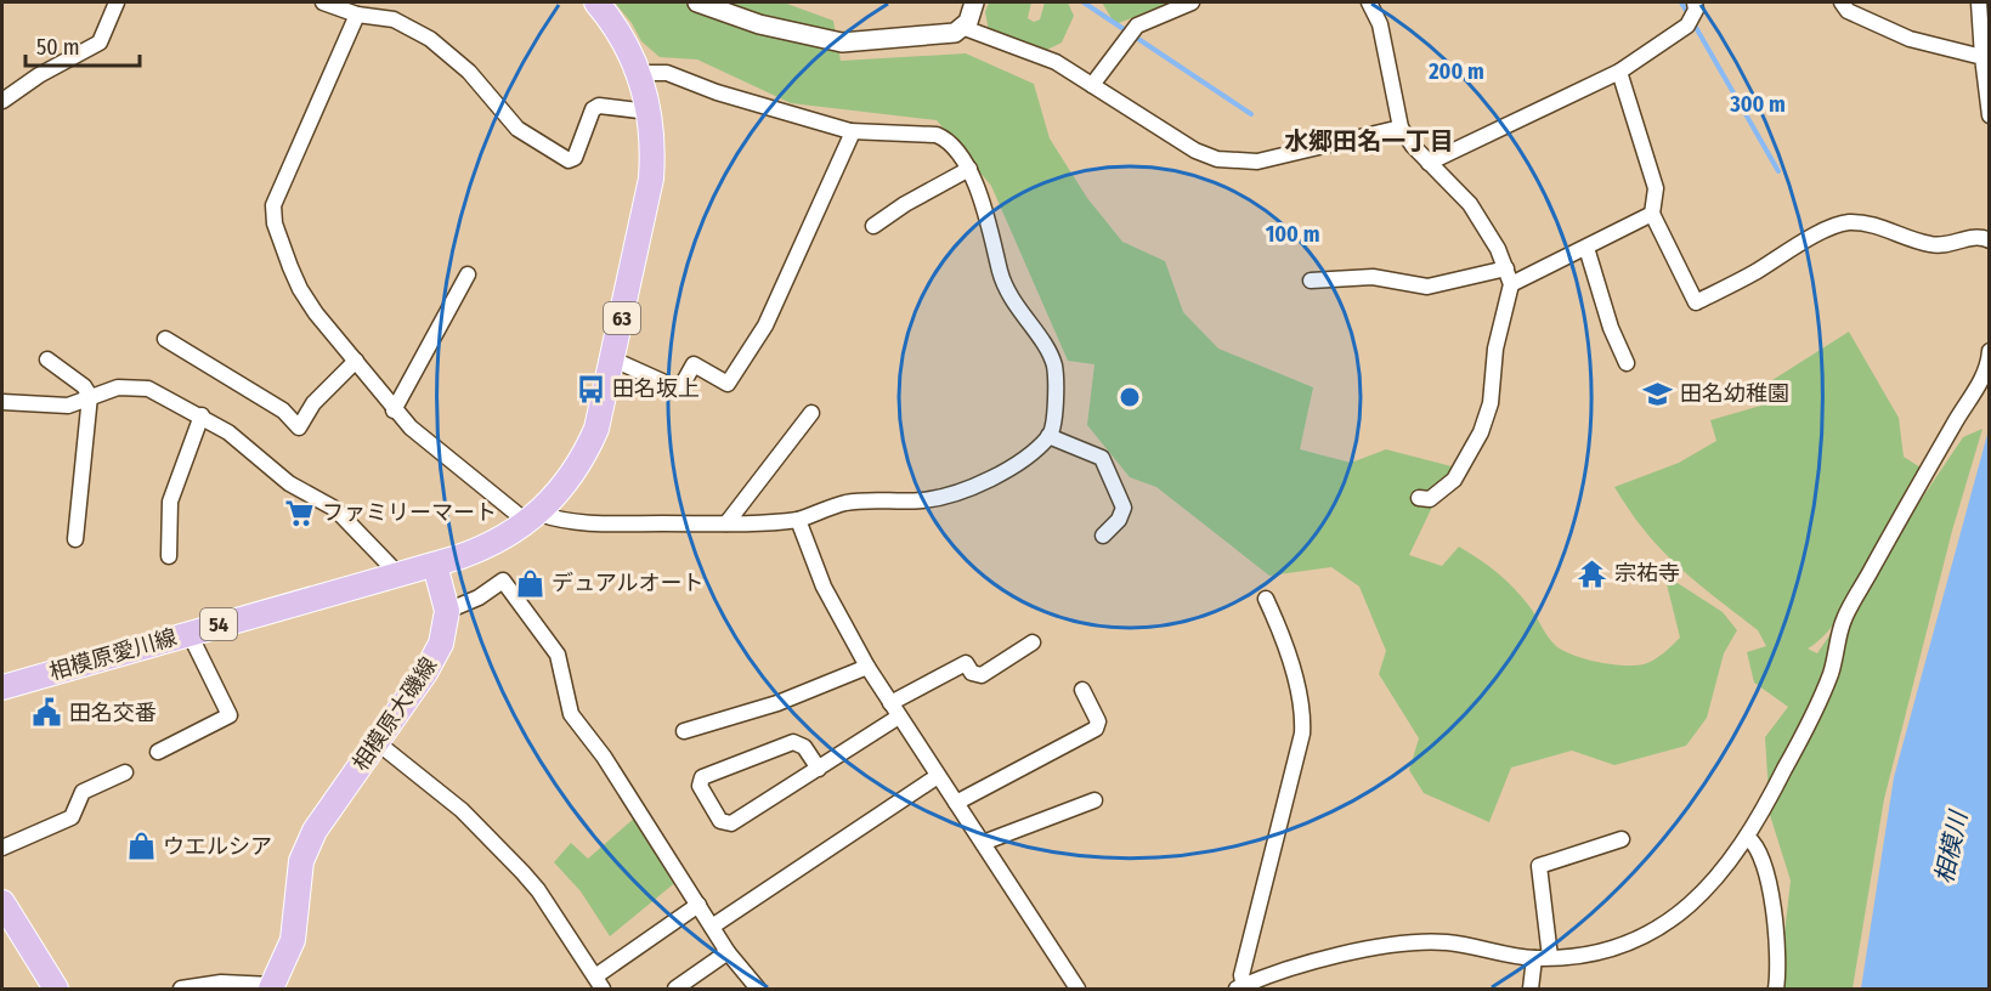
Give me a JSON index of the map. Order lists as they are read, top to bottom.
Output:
{
  "streets": {
    "main road": [
      "63",
      "54",
      "相模原愛川線",
      "相模原大磯線"
    ]
  },
  "crossings": [
    ["63", "相模原愛川線"],
    ["63", "相模原大磯線"],
    ["相模原愛川線", "相模原大磯線"]
  ],
  "districts": ["水郷田名一丁目"],
  "water": ["相模川"],
  "places": {
    "bus stop": ["田名坂上"],
    "school or university": ["田名幼稚園"],
    "supermarket": ["ファミリーマート"],
    "temple": ["宗祐寺"],
    "shop": ["デュアルオート", "ウエルシア"],
    "public building": ["田名交番"]
  },
  "scale_bar": "50 m",
  "rings": ["200 m", "300 m", "100 m"]
}
